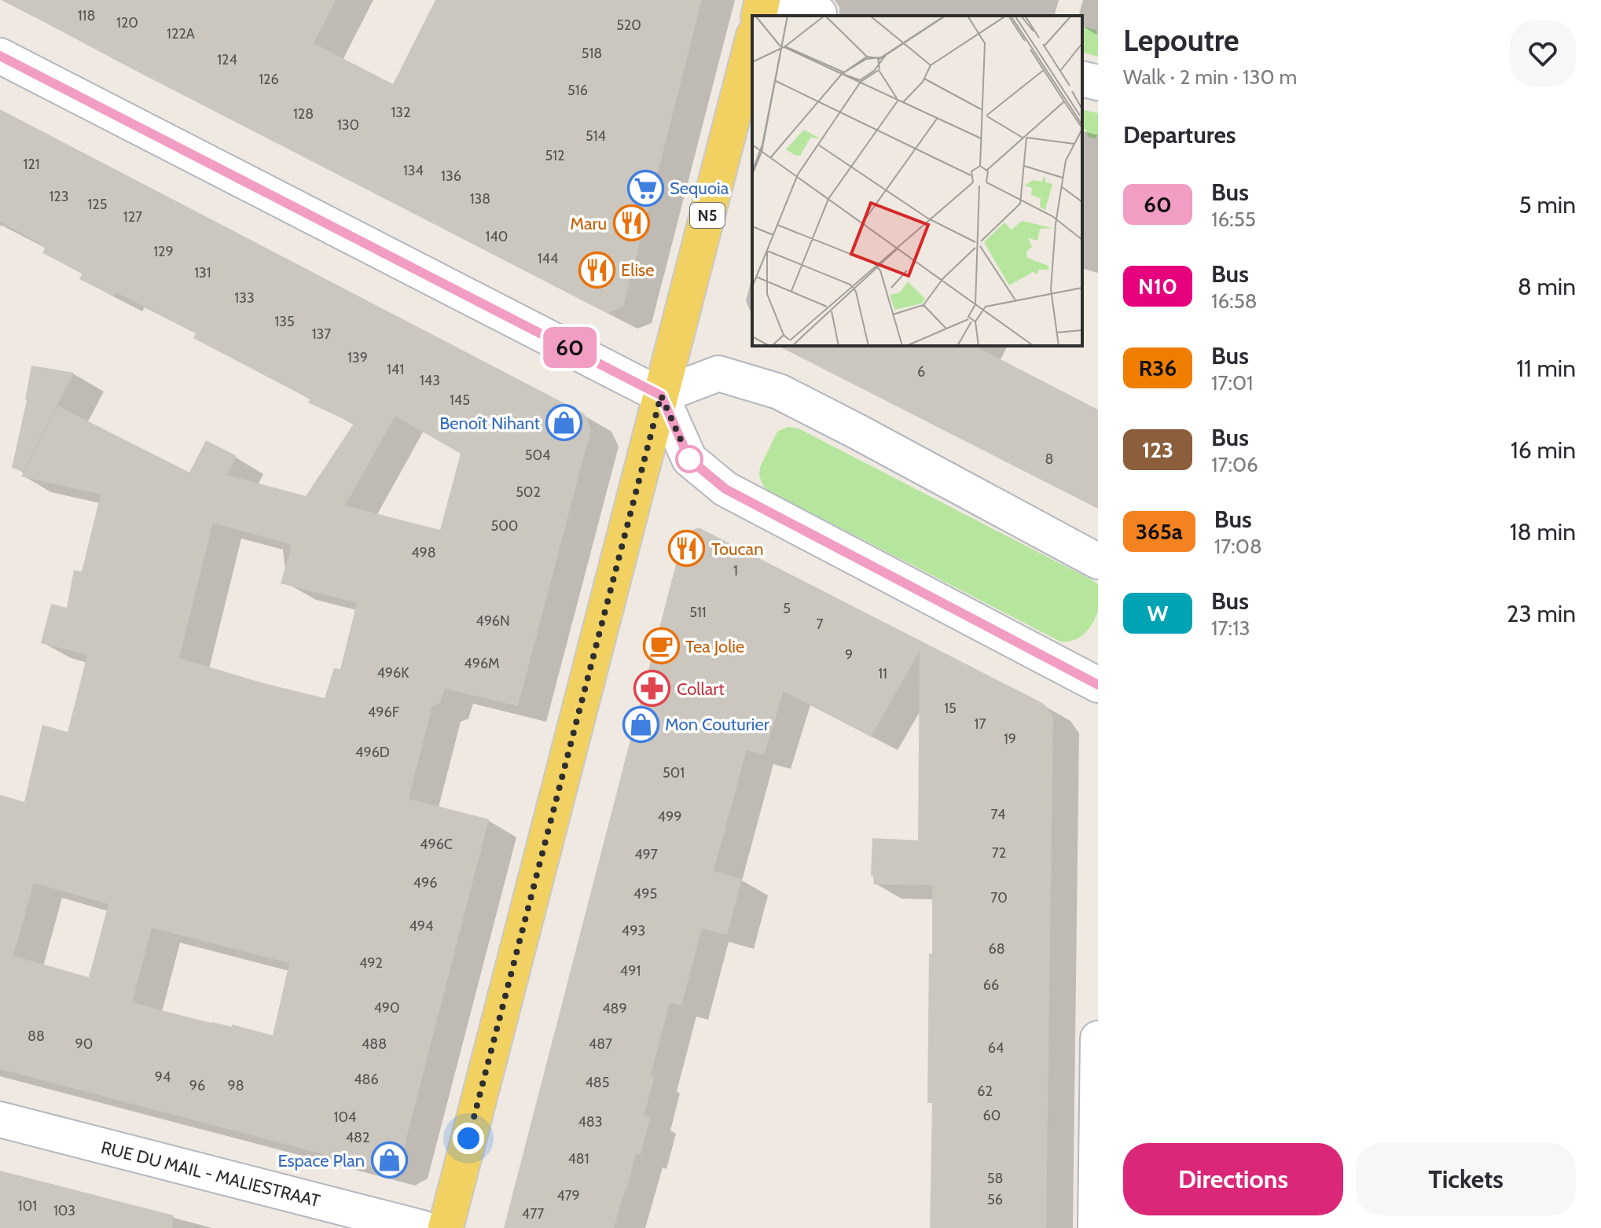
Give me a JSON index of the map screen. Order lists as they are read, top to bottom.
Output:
{
  "streets": {
    "main road": ["N5"],
    "street": ["RUE DU MAIL - MALIESTRAAT"]
  },
  "places": {
    "supermarket": ["Sequoia"],
    "restaurant": ["Maru", "Elise", "Toucan"],
    "shop": ["Benoît Nihant", "Mon Couturier", "Espace Plan"],
    "cafe": ["Tea Jolie"],
    "pharmacy": ["Collart"]
  },
  "lines": ["bus line 60"],
  "house_numbers": [
    "118",
    "120",
    "520",
    "122A",
    "518",
    "124",
    "126",
    "516",
    "132",
    "128",
    "130",
    "514",
    "512",
    "121",
    "134",
    "136",
    "123",
    "138",
    "125",
    "127",
    "140",
    "129",
    "144",
    "131",
    "133",
    "135",
    "137",
    "139",
    "141",
    "6",
    "143",
    "145",
    "504",
    "8",
    "502",
    "500",
    "498",
    "1",
    "5",
    "511",
    "496N",
    "7",
    "9",
    "496M",
    "496K",
    "11",
    "15",
    "496F",
    "17",
    "19",
    "496D",
    "501",
    "74",
    "499",
    "496C",
    "72",
    "497",
    "496",
    "495",
    "70",
    "494",
    "493",
    "68",
    "492",
    "491",
    "66",
    "490",
    "489",
    "88",
    "90",
    "488",
    "487",
    "64",
    "94",
    "486",
    "485",
    "96",
    "98",
    "62",
    "60",
    "104",
    "483",
    "482",
    "481",
    "58",
    "479",
    "56",
    "101",
    "103",
    "477"
  ],
  "page": {
    "on_map": "60",
    "heading": [
      ["Lepoutre", "Walk · 2 min · 130 m"],
      "Departures"
    ],
    "list": [
      {
        "mark": "60",
        "name": "Bus",
        "note": "16:55",
        "value": "5 min"
      },
      {
        "mark": "N10",
        "name": "Bus",
        "note": "16:58",
        "value": "8 min"
      },
      {
        "mark": "R36",
        "name": "Bus",
        "note": "17:01",
        "value": "11 min"
      },
      {
        "mark": "123",
        "name": "Bus",
        "note": "17:06",
        "value": "16 min"
      },
      {
        "mark": "365a",
        "name": "Bus",
        "note": "17:08",
        "value": "18 min"
      },
      {
        "mark": "W",
        "name": "Bus",
        "note": "17:13",
        "value": "23 min"
      }
    ],
    "buttons": ["Directions", "Tickets"]
  }
}
